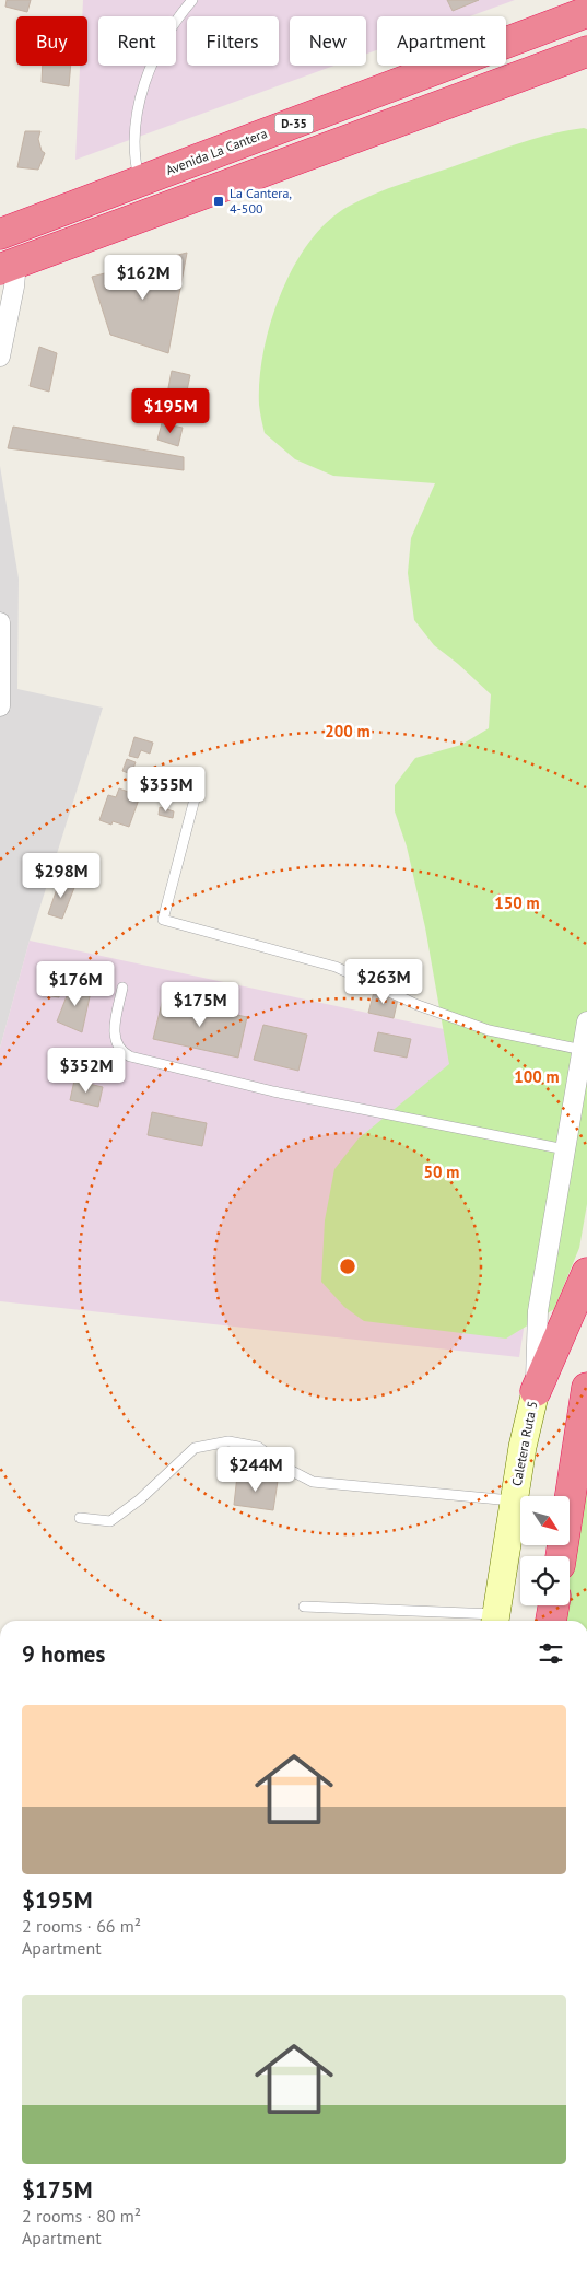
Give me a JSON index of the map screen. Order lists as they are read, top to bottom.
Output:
{
  "streets": {
    "highway": ["D-35", "Avenida La Cantera"],
    "street": ["Caletera Ruta 5"]
  },
  "places": {
    "transit": ["La Cantera, 4-500"]
  },
  "north": "bottom right",
  "page": {
    "chip": [
      "Buy",
      "Rent",
      "Filters",
      "New",
      "Apartment"
    ],
    "price": [
      "$162M",
      "$195M",
      "$355M",
      "$298M",
      "$263M",
      "$176M",
      "$175M",
      "$352M",
      "$244M"
    ],
    "heading": "9 homes",
    "list": [
      {
        "name": "$195M",
        "note": "2 rooms · 66 m² · Apartment"
      },
      {
        "name": "$175M",
        "note": "2 rooms · 80 m² · Apartment"
      }
    ]
  },
  "rings": [
    "200 m",
    "150 m",
    "100 m",
    "50 m"
  ]
}
